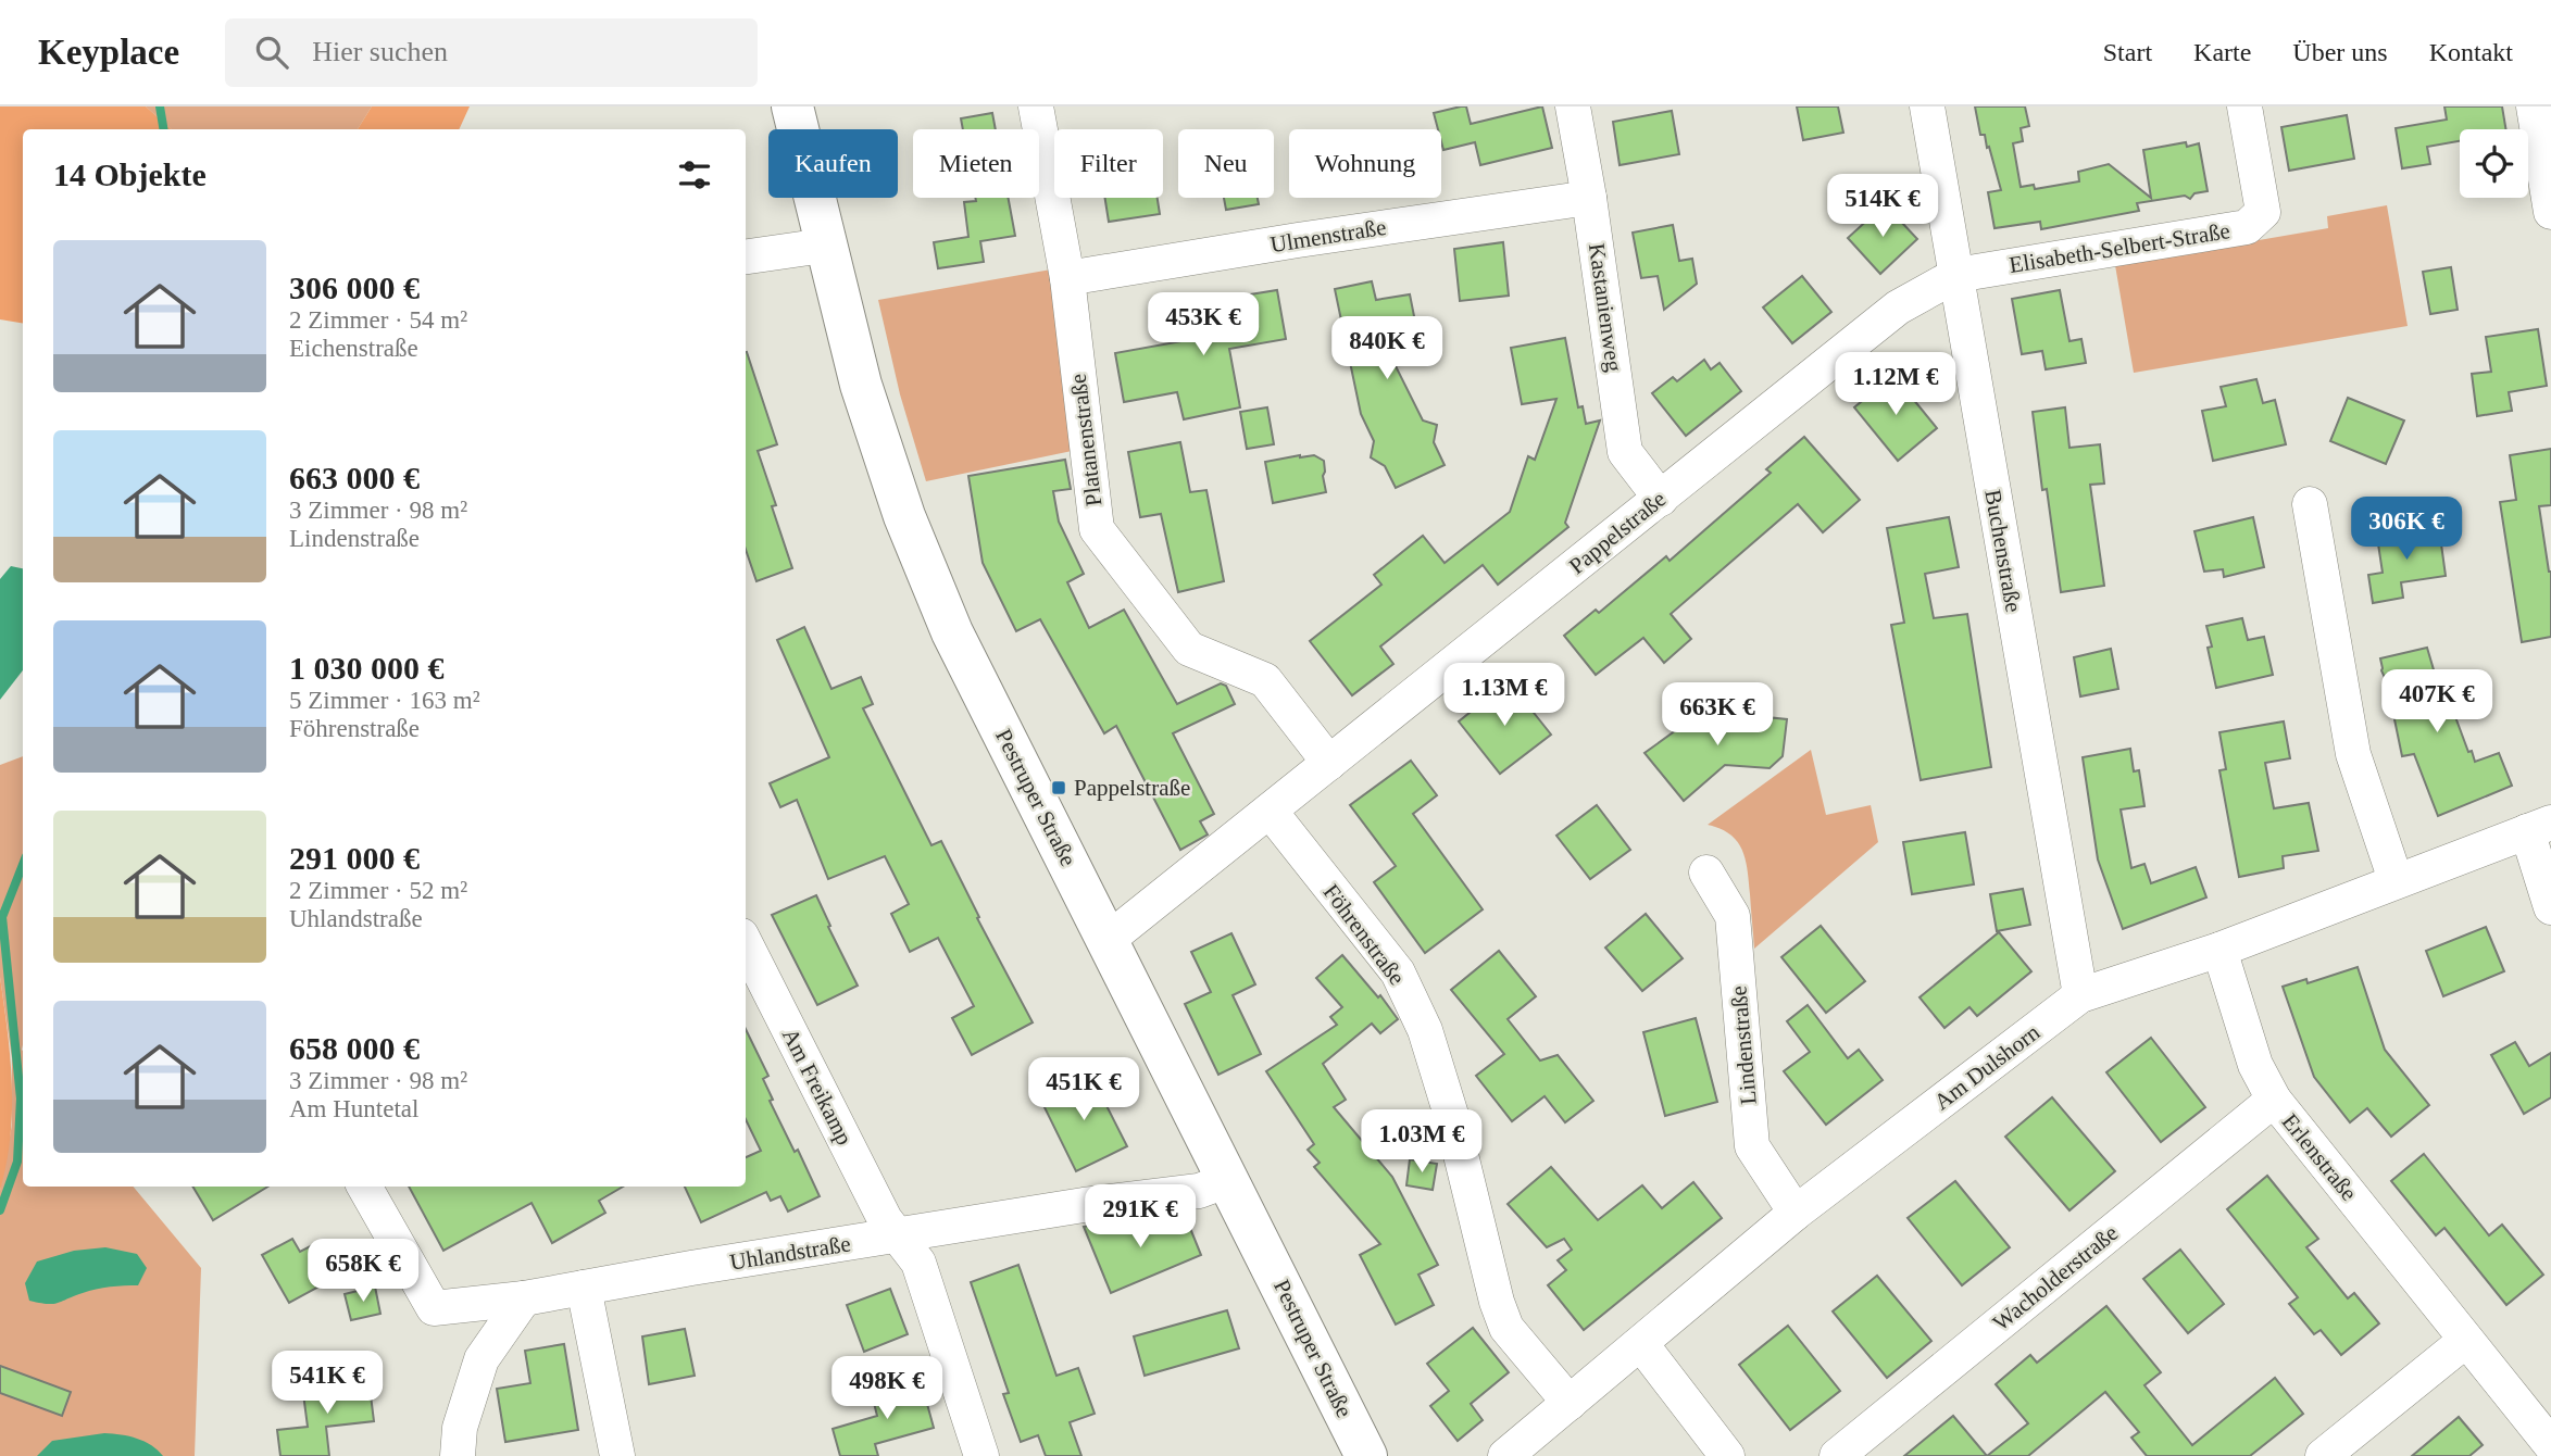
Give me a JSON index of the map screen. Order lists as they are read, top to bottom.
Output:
{
  "streets": {
    "street": [
      "Ulmenstraße",
      "Elisabeth-Selbert-Straße",
      "Kastanienweg",
      "Platanenstraße",
      "Pappelstraße",
      "Buchenstraße",
      "Pestruper Straße",
      "Föhrenstraße",
      "Lindenstraße",
      "Am Dulshorn",
      "Am Freikamp",
      "Erlenstraße",
      "Uhlandstraße",
      "Wacholderstraße"
    ]
  },
  "crossings": [
    ["Ulmenstraße", "Kastanienweg"],
    ["Ulmenstraße", "Platanenstraße"],
    ["Elisabeth-Selbert-Straße", "Pappelstraße"],
    ["Elisabeth-Selbert-Straße", "Buchenstraße"],
    ["Kastanienweg", "Pappelstraße"],
    ["Platanenstraße", "Pappelstraße"],
    ["Pappelstraße", "Buchenstraße"],
    ["Pappelstraße", "Pestruper Straße"],
    ["Pappelstraße", "Föhrenstraße"],
    ["Buchenstraße", "Am Dulshorn"],
    ["Pestruper Straße", "Uhlandstraße"],
    ["Föhrenstraße", "Am Dulshorn"],
    ["Lindenstraße", "Am Dulshorn"],
    ["Am Dulshorn", "Erlenstraße"],
    ["Am Freikamp", "Uhlandstraße"],
    ["Erlenstraße", "Wacholderstraße"]
  ],
  "places": {
    "transit": ["Pappelstraße"]
  },
  "page": {
    "header": "Keyplace",
    "search": "Hier suchen",
    "nav": [
      "Start",
      "Karte",
      "Über uns",
      "Kontakt"
    ],
    "chip": [
      "Kaufen",
      "Mieten",
      "Filter",
      "Neu",
      "Wohnung"
    ],
    "heading": "14 Objekte",
    "price": [
      "514K €",
      "453K €",
      "840K €",
      "1.12M €",
      "306K €",
      "1.13M €",
      "407K €",
      "663K €",
      "451K €",
      "1.03M €",
      "291K €",
      "658K €",
      "541K €",
      "498K €"
    ],
    "list": [
      {
        "name": "306 000 €",
        "note": "2 Zimmer · 54 m² · Eichenstraße"
      },
      {
        "name": "663 000 €",
        "note": "3 Zimmer · 98 m² · Lindenstraße"
      },
      {
        "name": "1 030 000 €",
        "note": "5 Zimmer · 163 m² · Föhrenstraße"
      },
      {
        "name": "291 000 €",
        "note": "2 Zimmer · 52 m² · Uhlandstraße"
      },
      {
        "name": "658 000 €",
        "note": "3 Zimmer · 98 m² · Am Huntetal"
      }
    ]
  }
}
